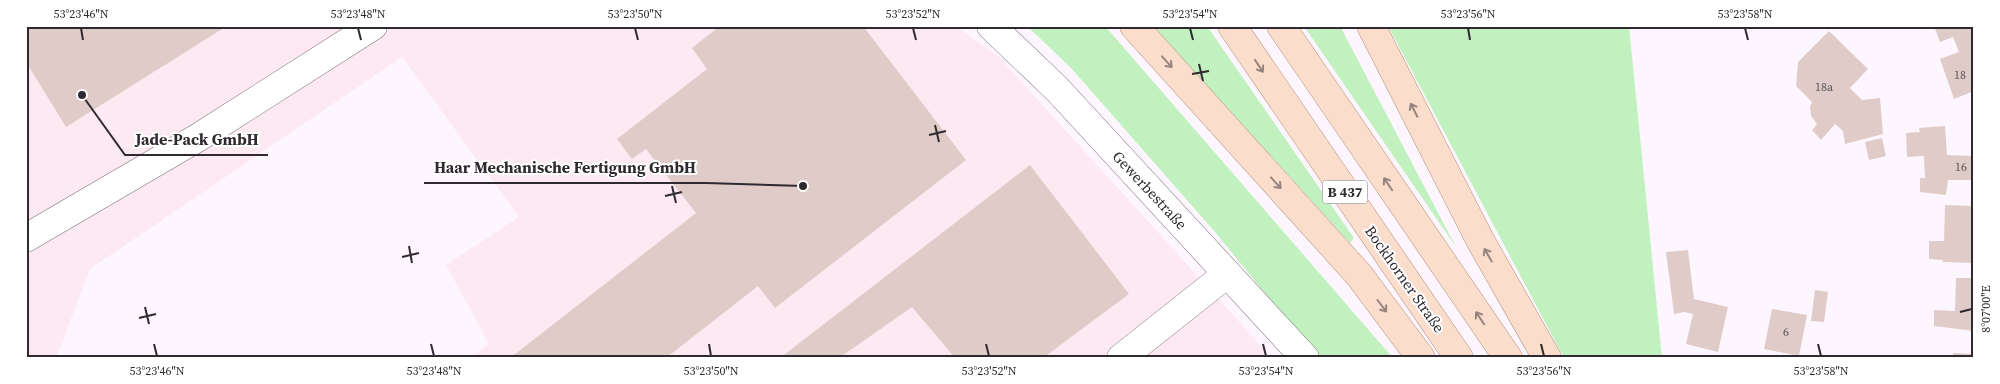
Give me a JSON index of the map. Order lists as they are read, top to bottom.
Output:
{
  "streets": {
    "main road": ["B 437", "Bockhorner Straße"],
    "street": ["Gewerbestraße"]
  },
  "places": ["Jade-Pack GmbH", "Haar Mechanische Fertigung GmbH"],
  "house_numbers": [
    "18",
    "18a",
    "16",
    "6"
  ],
  "coordinates": [
    "53°23'46\"N",
    "53°23'48\"N",
    "53°23'50\"N",
    "53°23'52\"N",
    "53°23'54\"N",
    "53°23'56\"N",
    "53°23'58\"N",
    "8°07'00\"E"
  ]
}
